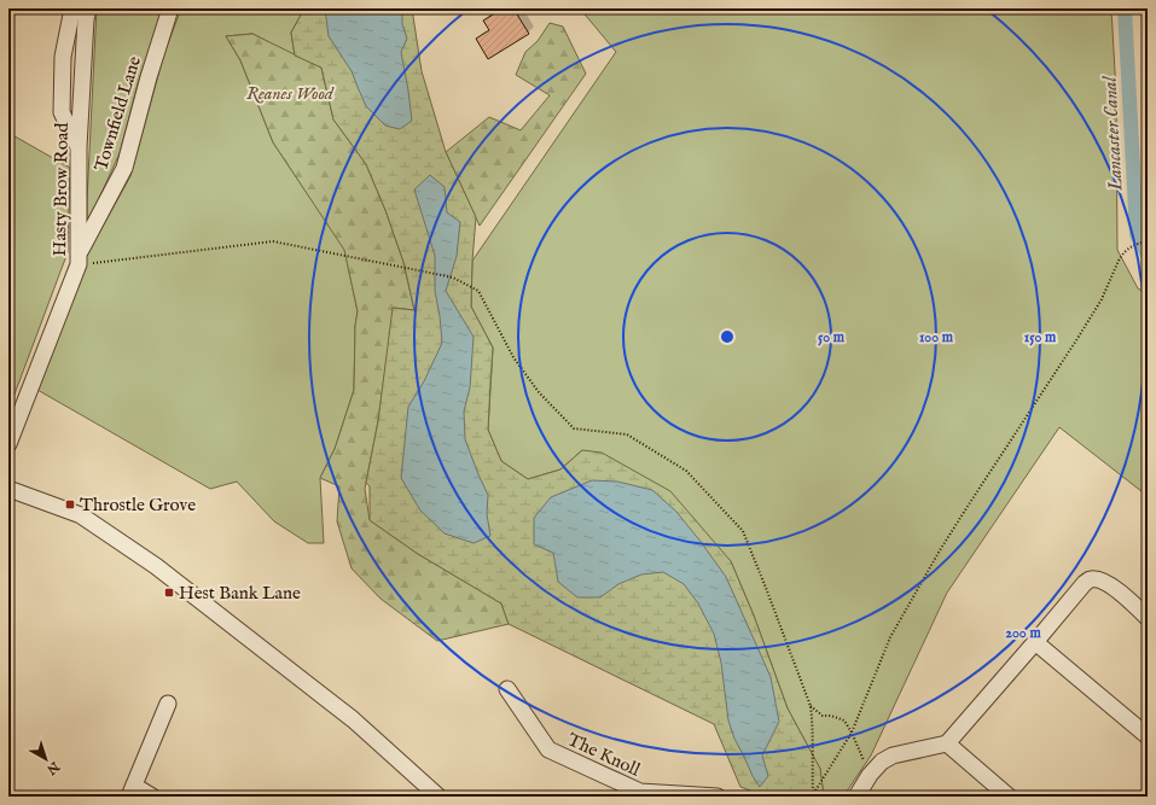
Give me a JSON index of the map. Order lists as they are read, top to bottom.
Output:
{
  "streets": {
    "street": ["Townfield Lane", "Hasty Brow Road", "The Knoll"]
  },
  "crossings": [
    ["Townfield Lane", "Hasty Brow Road"]
  ],
  "water": ["Lancaster Canal"],
  "parks": ["Reanes Wood"],
  "places": {
    "transit": ["Throstle Grove", "Hest Bank Lane"]
  },
  "north": "bottom right",
  "rings": [
    "50 m",
    "100 m",
    "150 m",
    "200 m"
  ]
}
